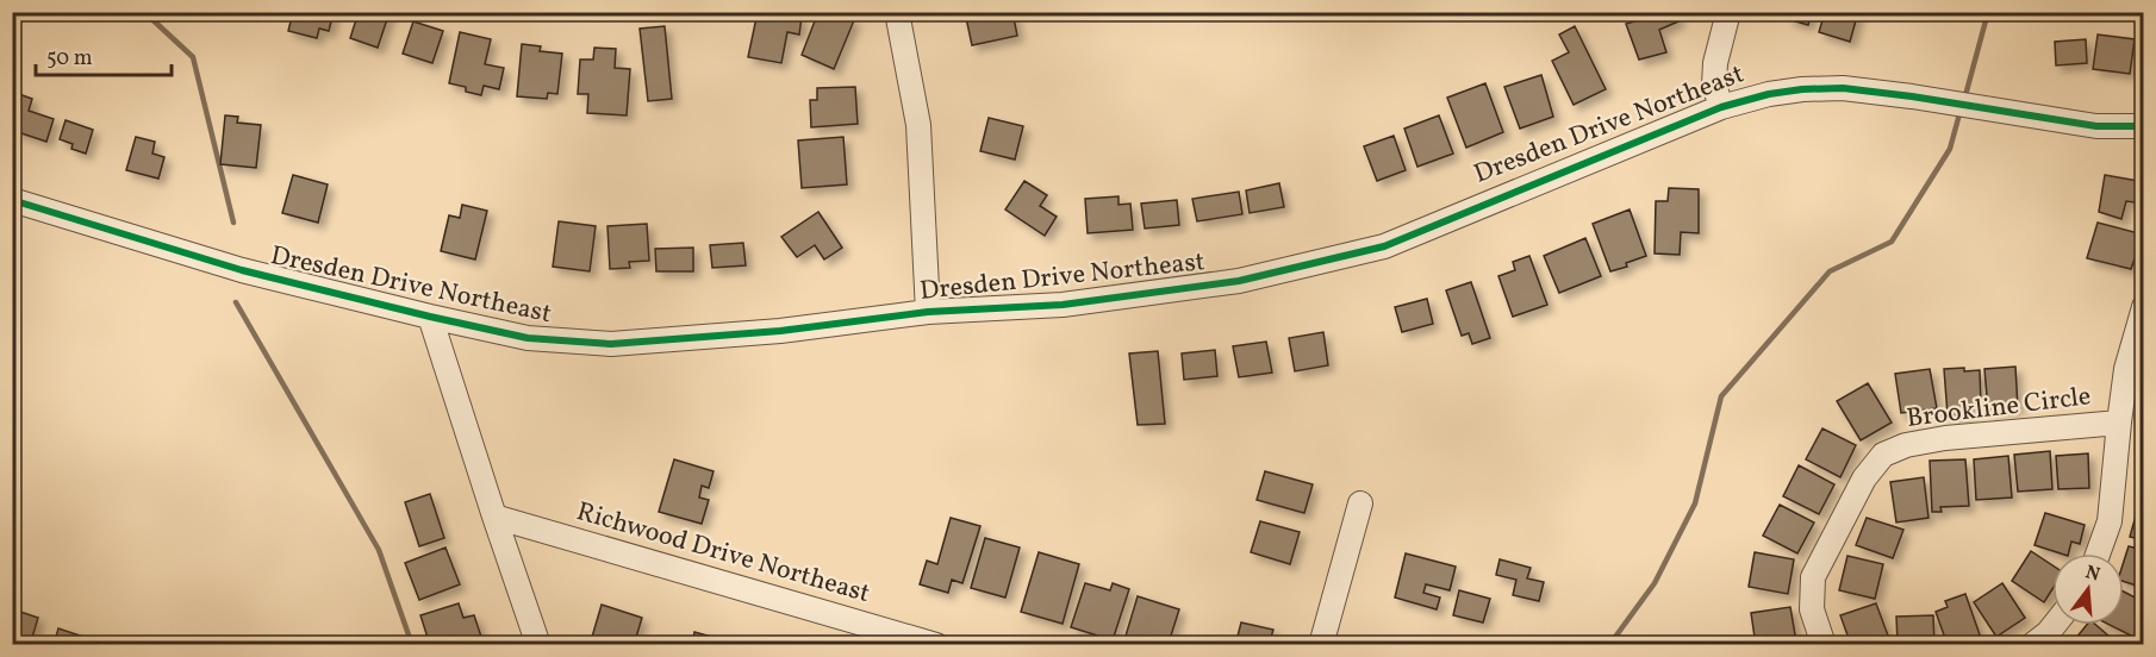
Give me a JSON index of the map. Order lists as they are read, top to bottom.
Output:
{
  "streets": {
    "street": ["Dresden Drive Northeast", "Brookline Circle", "Richwood Drive Northeast"]
  },
  "scale_bar": "50 m",
  "north": "top"
}
